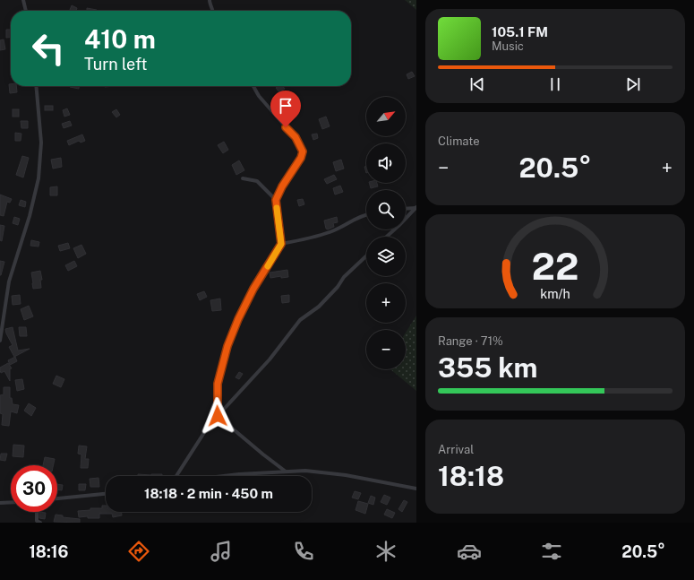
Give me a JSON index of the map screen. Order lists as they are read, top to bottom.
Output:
{
  "north": "top right",
  "page": {
    "turn": ["410 m", "Turn left"],
    "song": ["105.1 FM", "Music"],
    "map_buttons": ["+", "−"],
    "tile": [
      "Climate",
      ["Range · 71%", "355 km"],
      ["Arrival", "18:18"]
    ],
    "heat": ["−", "20.5°", "+"],
    "limit": "30",
    "trip": "18:18 · 2 min · 450 m",
    "tabs": ["18:16", "20.5°"],
    "gauge": ["22", "km/h"]
  }
}
